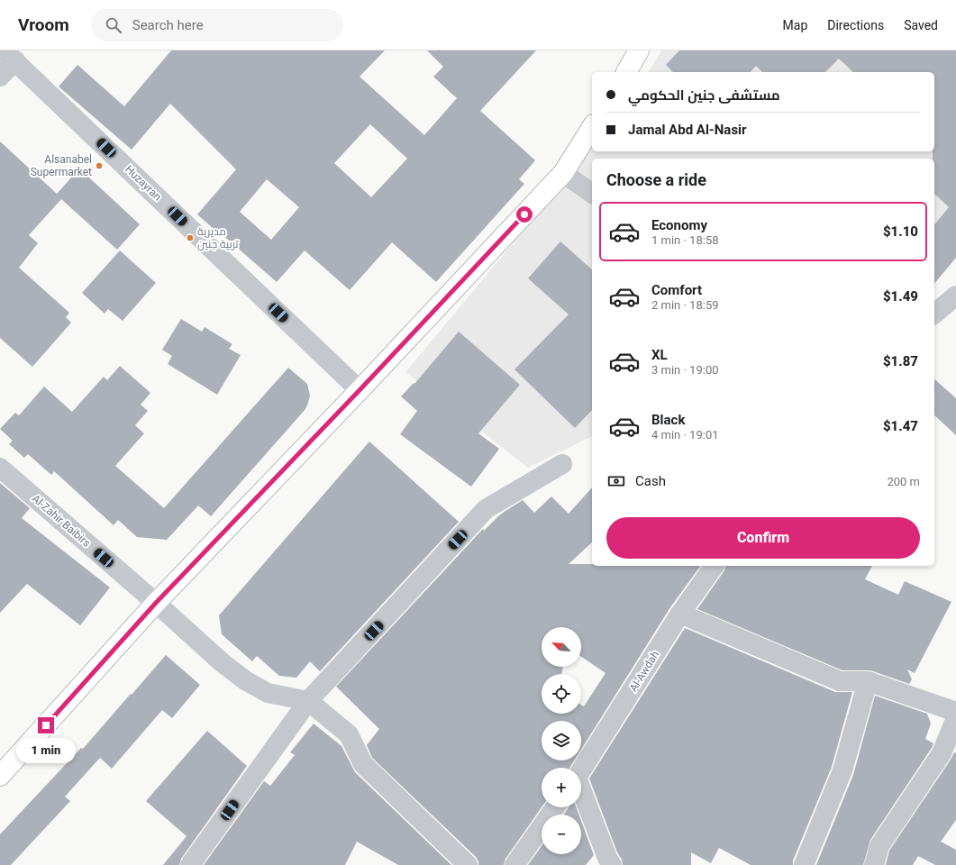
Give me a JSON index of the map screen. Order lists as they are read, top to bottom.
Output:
{
  "streets": {
    "street": ["Huzayran", "Al-Zahir Baibirs", "Al-Awdah"]
  },
  "places": ["Alsanabel Supermarket", "مديرية تربية جنين"],
  "north": "top left",
  "page": {
    "header": "Vroom",
    "search": "Search here",
    "nav": ["Map", "Directions", "Saved"],
    "banner": ["مستشفى جنين الحكومي", "Jamal Abd Al-Nasir"],
    "heading": "Choose a ride",
    "list": [
      {
        "name": "Economy",
        "note": "1 min · 18:58",
        "value": "$1.10"
      },
      {
        "name": "Comfort",
        "note": "2 min · 18:59",
        "value": "$1.49"
      },
      {
        "name": "XL",
        "note": "3 min · 19:00",
        "value": "$1.87"
      },
      {
        "name": "Black",
        "note": "4 min · 19:01",
        "value": "$1.47"
      }
    ],
    "pay": ["Cash", "200 m"],
    "buttons": "Confirm",
    "map_buttons": ["+", "−"],
    "bubble": "1 min"
  }
}
